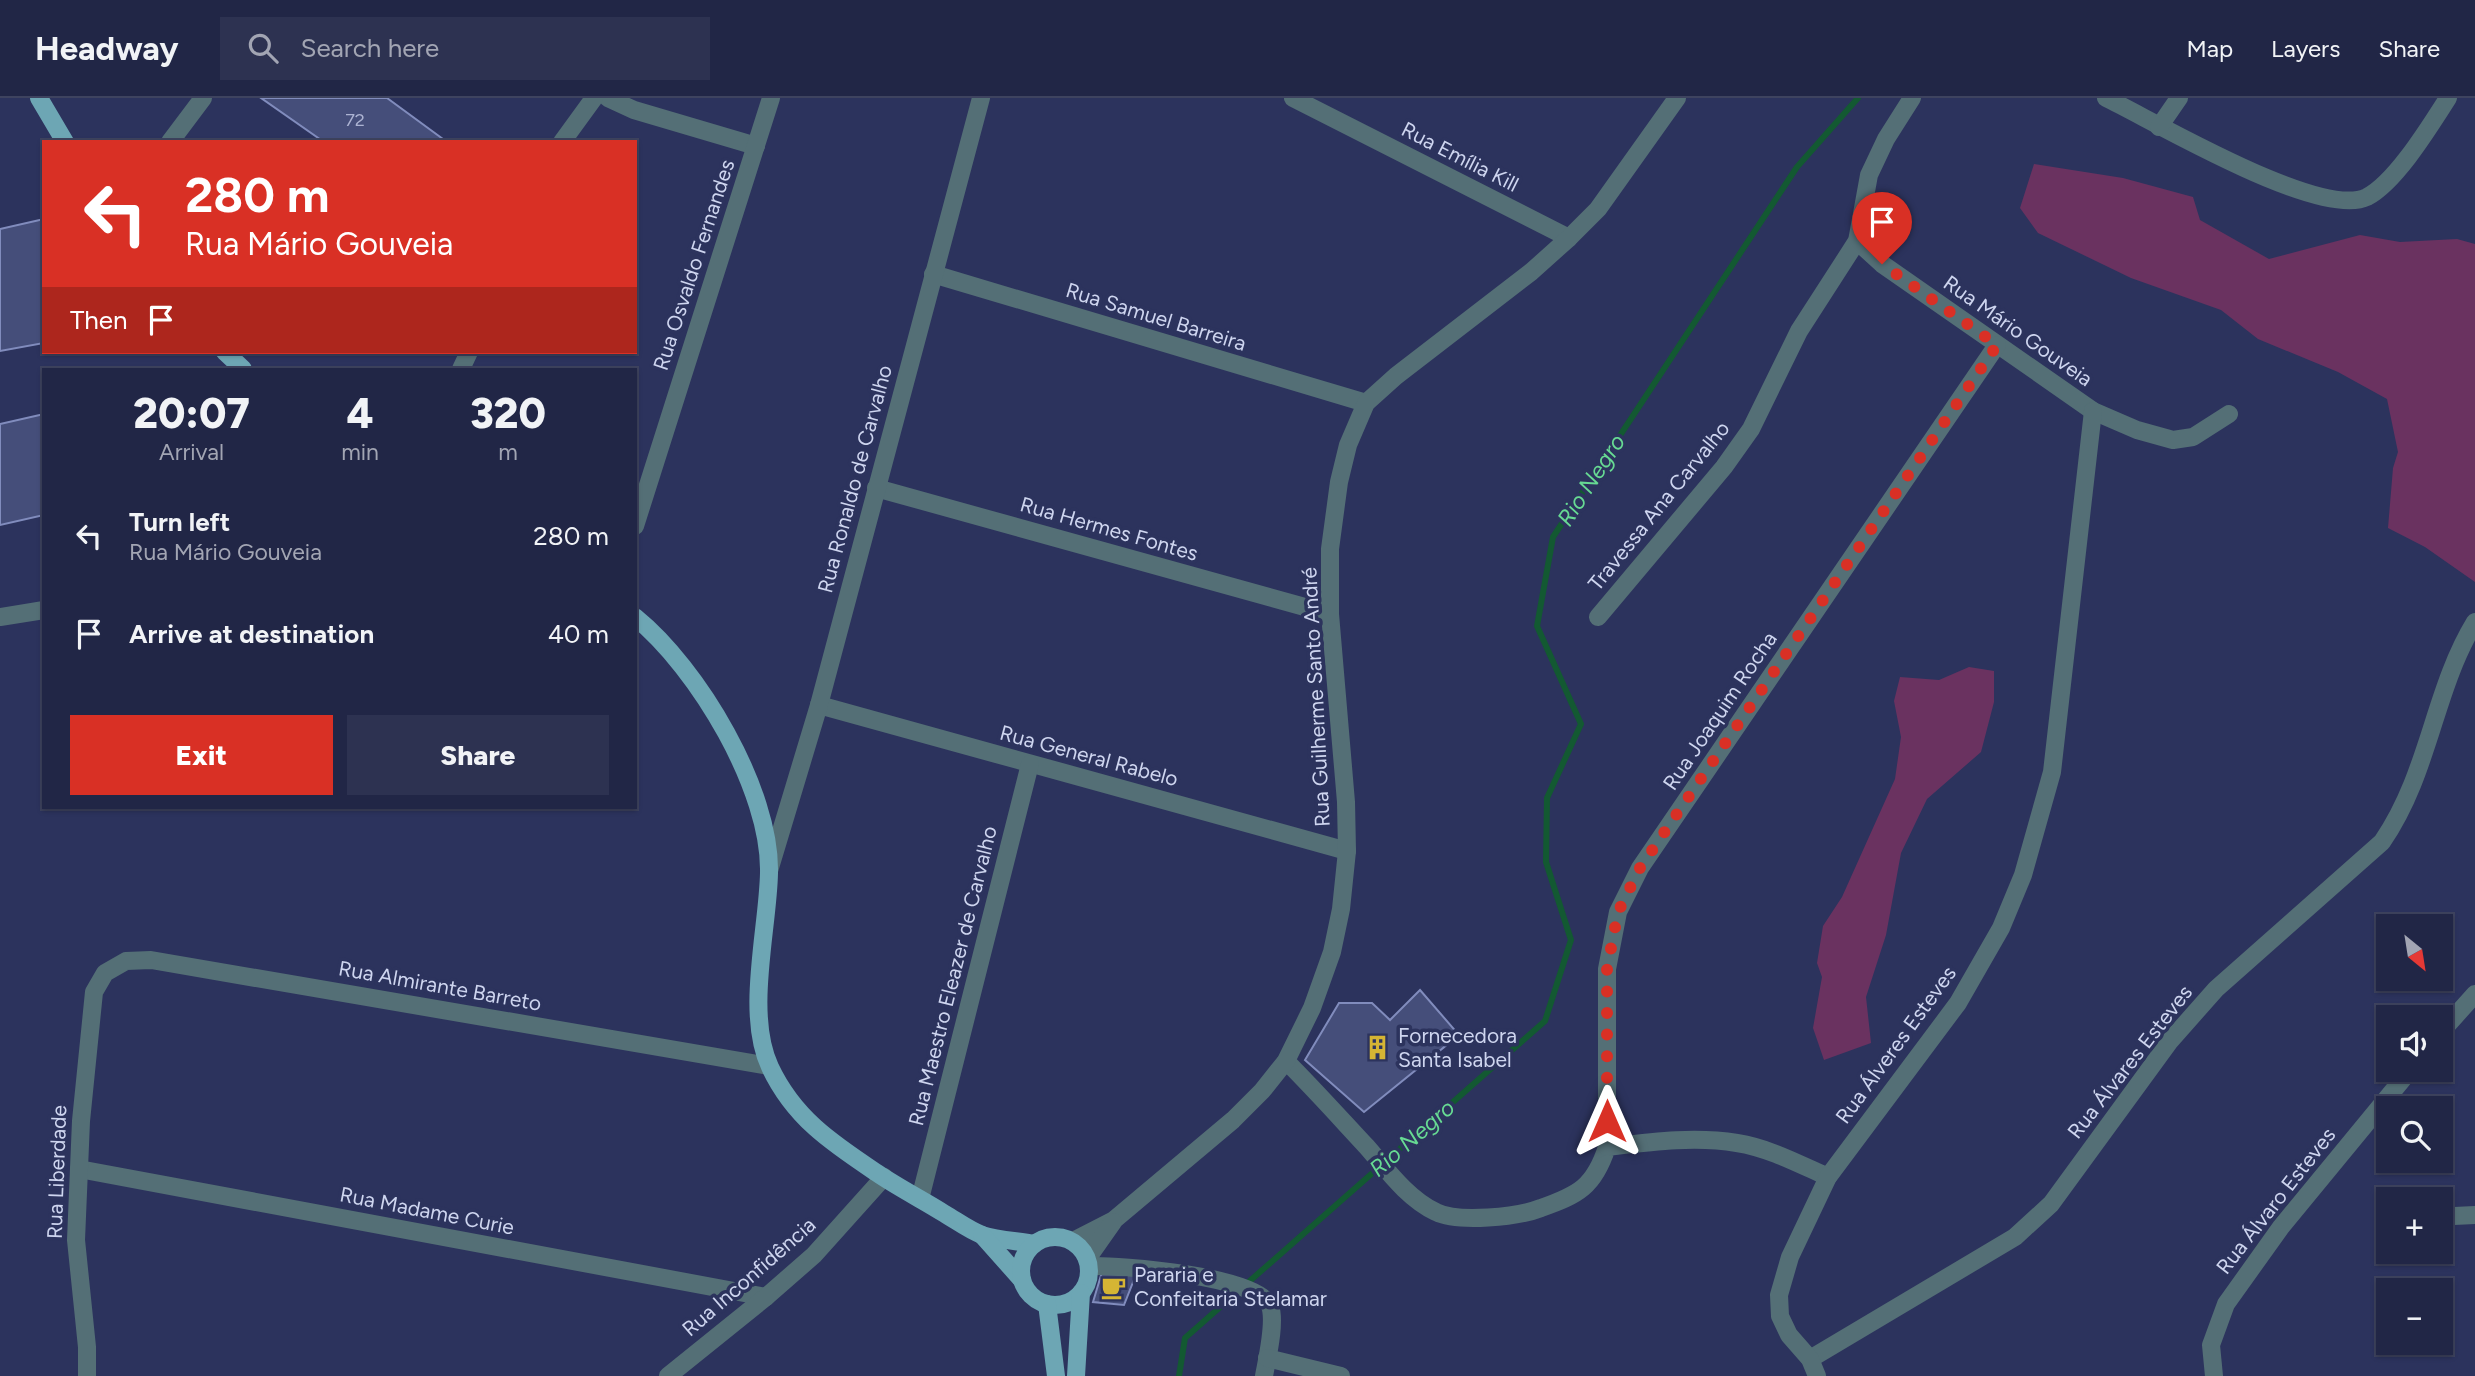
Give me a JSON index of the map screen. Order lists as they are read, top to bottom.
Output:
{
  "streets": {
    "street": [
      "Rua Emília Kill",
      "Rua Osvaldo Fernandes",
      "Rua Samuel Barreira",
      "Rua Mário Gouveia",
      "Rua Ronaldo de Carvalho",
      "Travessa Ana Carvalho",
      "Rua Hermes Fontes",
      "Rua Guilherme Santo André",
      "Rua Joaquim Rocha",
      "Rua General Rabelo",
      "Rua Maestro Eleazer de Carvalho",
      "Rua Almirante Barreto",
      "Rua Álveres Esteves",
      "Rua Álvares Esteves",
      "Rua Liberdade",
      "Rua Álvaro Esteves",
      "Rua Madame Curie",
      "Rua Inconfidência"
    ]
  },
  "crossings": [
    ["Rua Emília Kill", "Rua Guilherme Santo André"],
    ["Rua Samuel Barreira", "Rua Ronaldo de Carvalho"],
    ["Rua Samuel Barreira", "Rua Guilherme Santo André"],
    ["Rua Mário Gouveia", "Travessa Ana Carvalho"],
    ["Rua Mário Gouveia", "Rua Joaquim Rocha"],
    ["Rua Mário Gouveia", "Rua Álveres Esteves"],
    ["Rua Ronaldo de Carvalho", "Rua Hermes Fontes"],
    ["Rua Ronaldo de Carvalho", "Rua General Rabelo"],
    ["Rua Hermes Fontes", "Rua Guilherme Santo André"],
    ["Rua Guilherme Santo André", "Rua General Rabelo"],
    ["Rua General Rabelo", "Rua Maestro Eleazer de Carvalho"],
    ["Rua Almirante Barreto", "Rua Liberdade"],
    ["Rua Álveres Esteves", "Rua Álvares Esteves"],
    ["Rua Liberdade", "Rua Madame Curie"],
    ["Rua Madame Curie", "Rua Inconfidência"]
  ],
  "water": ["Rio Negro"],
  "places": {
    "building": ["Fornecedora Santa Isabel"],
    "cafe": ["Pararia e Confeitaria Stelamar"]
  },
  "house_numbers": ["72"],
  "north": "bottom right",
  "page": {
    "header": "Headway",
    "search": "Search here",
    "nav": ["Map", "Layers", "Share"],
    "turn": ["280 m", "Rua Mário Gouveia"],
    "then": "Then",
    "eta": [
      "20:07",
      "Arrival",
      "4",
      "min",
      "320",
      "m"
    ],
    "list": [
      {
        "name": "Turn left",
        "note": "Rua Mário Gouveia",
        "value": "280 m"
      },
      {
        "name": "Arrive at destination",
        "value": "40 m"
      }
    ],
    "buttons": ["Exit", "Share"],
    "map_buttons": ["+", "−"]
  }
}
